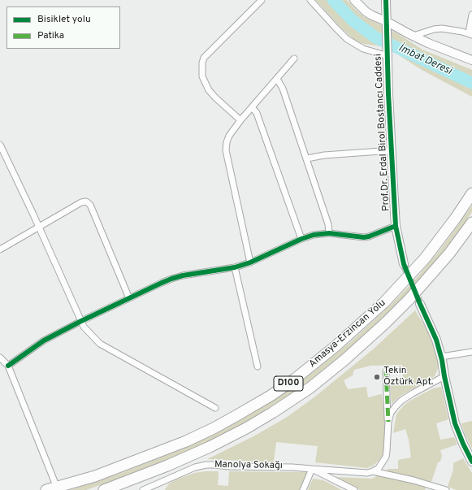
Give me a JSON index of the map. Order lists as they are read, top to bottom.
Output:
{
  "streets": {
    "highway": ["Amasya-Erzincan Yolu", "D100"],
    "street": ["Prof.Dr. Erdal Birol Bostancı Caddesi", "Manolya Sokağı"]
  },
  "water": ["İmbat Deresi"],
  "places": ["Tekin Öztürk Apt."],
  "legend": ["Bisiklet yolu", "Patika"]
}
